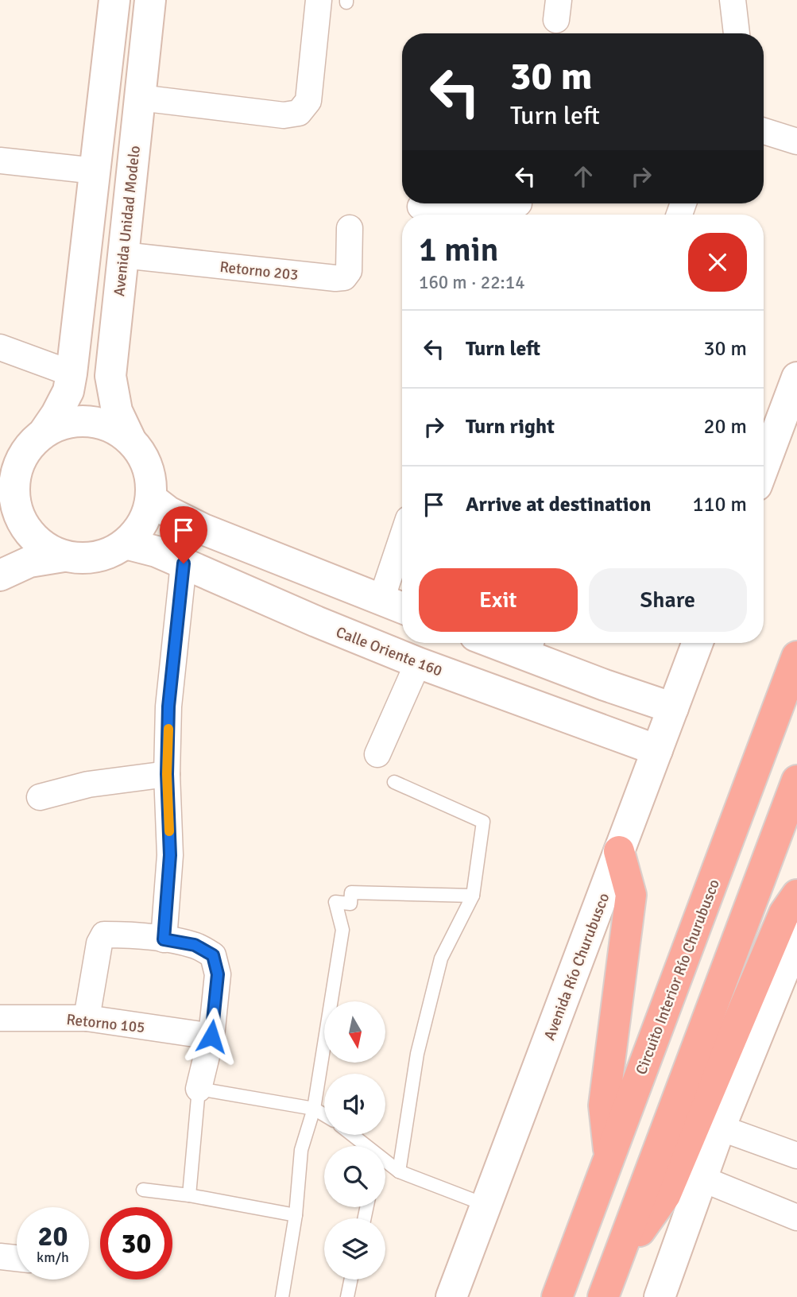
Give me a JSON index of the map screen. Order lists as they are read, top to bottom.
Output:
{
  "streets": {
    "highway": ["Circuito Interior Río Churubusco"],
    "street": [
      "Avenida Unidad Modelo",
      "Retorno 203",
      "Calle Oriente 160",
      "Avenida Río Churubusco",
      "Retorno 105"
    ]
  },
  "crossings": [
    ["Avenida Unidad Modelo", "Retorno 203"],
    ["Avenida Unidad Modelo", "Calle Oriente 160"],
    ["Calle Oriente 160", "Avenida Río Churubusco"]
  ],
  "north": "bottom",
  "page": {
    "turn": ["30 m", "Turn left"],
    "heading": ["1 min", "160 m · 22:14"],
    "list": [
      {
        "name": "Turn left",
        "value": "30 m"
      },
      {
        "name": "Turn right",
        "value": "20 m"
      },
      {
        "name": "Arrive at destination",
        "value": "110 m"
      }
    ],
    "buttons": ["Exit", "Share"],
    "speed": "20 km/h",
    "limit": "30"
  }
}
